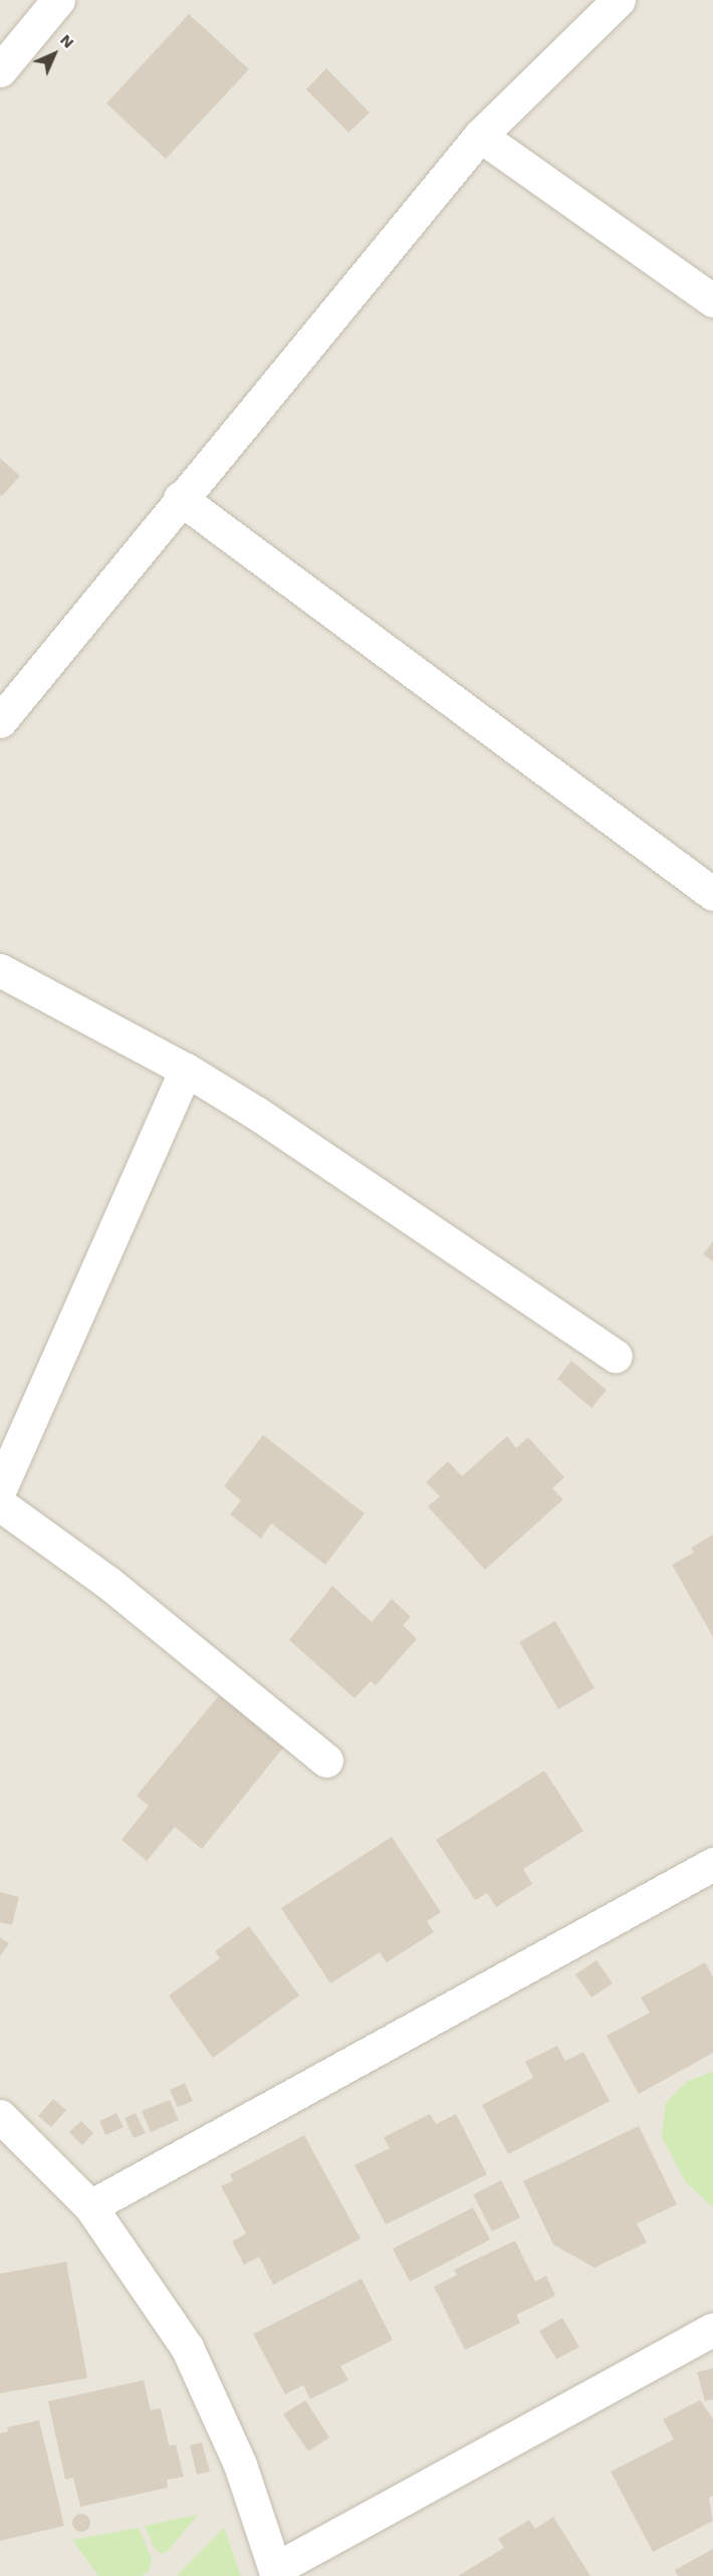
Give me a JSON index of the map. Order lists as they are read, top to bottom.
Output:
{
  "north": "top right"
}
